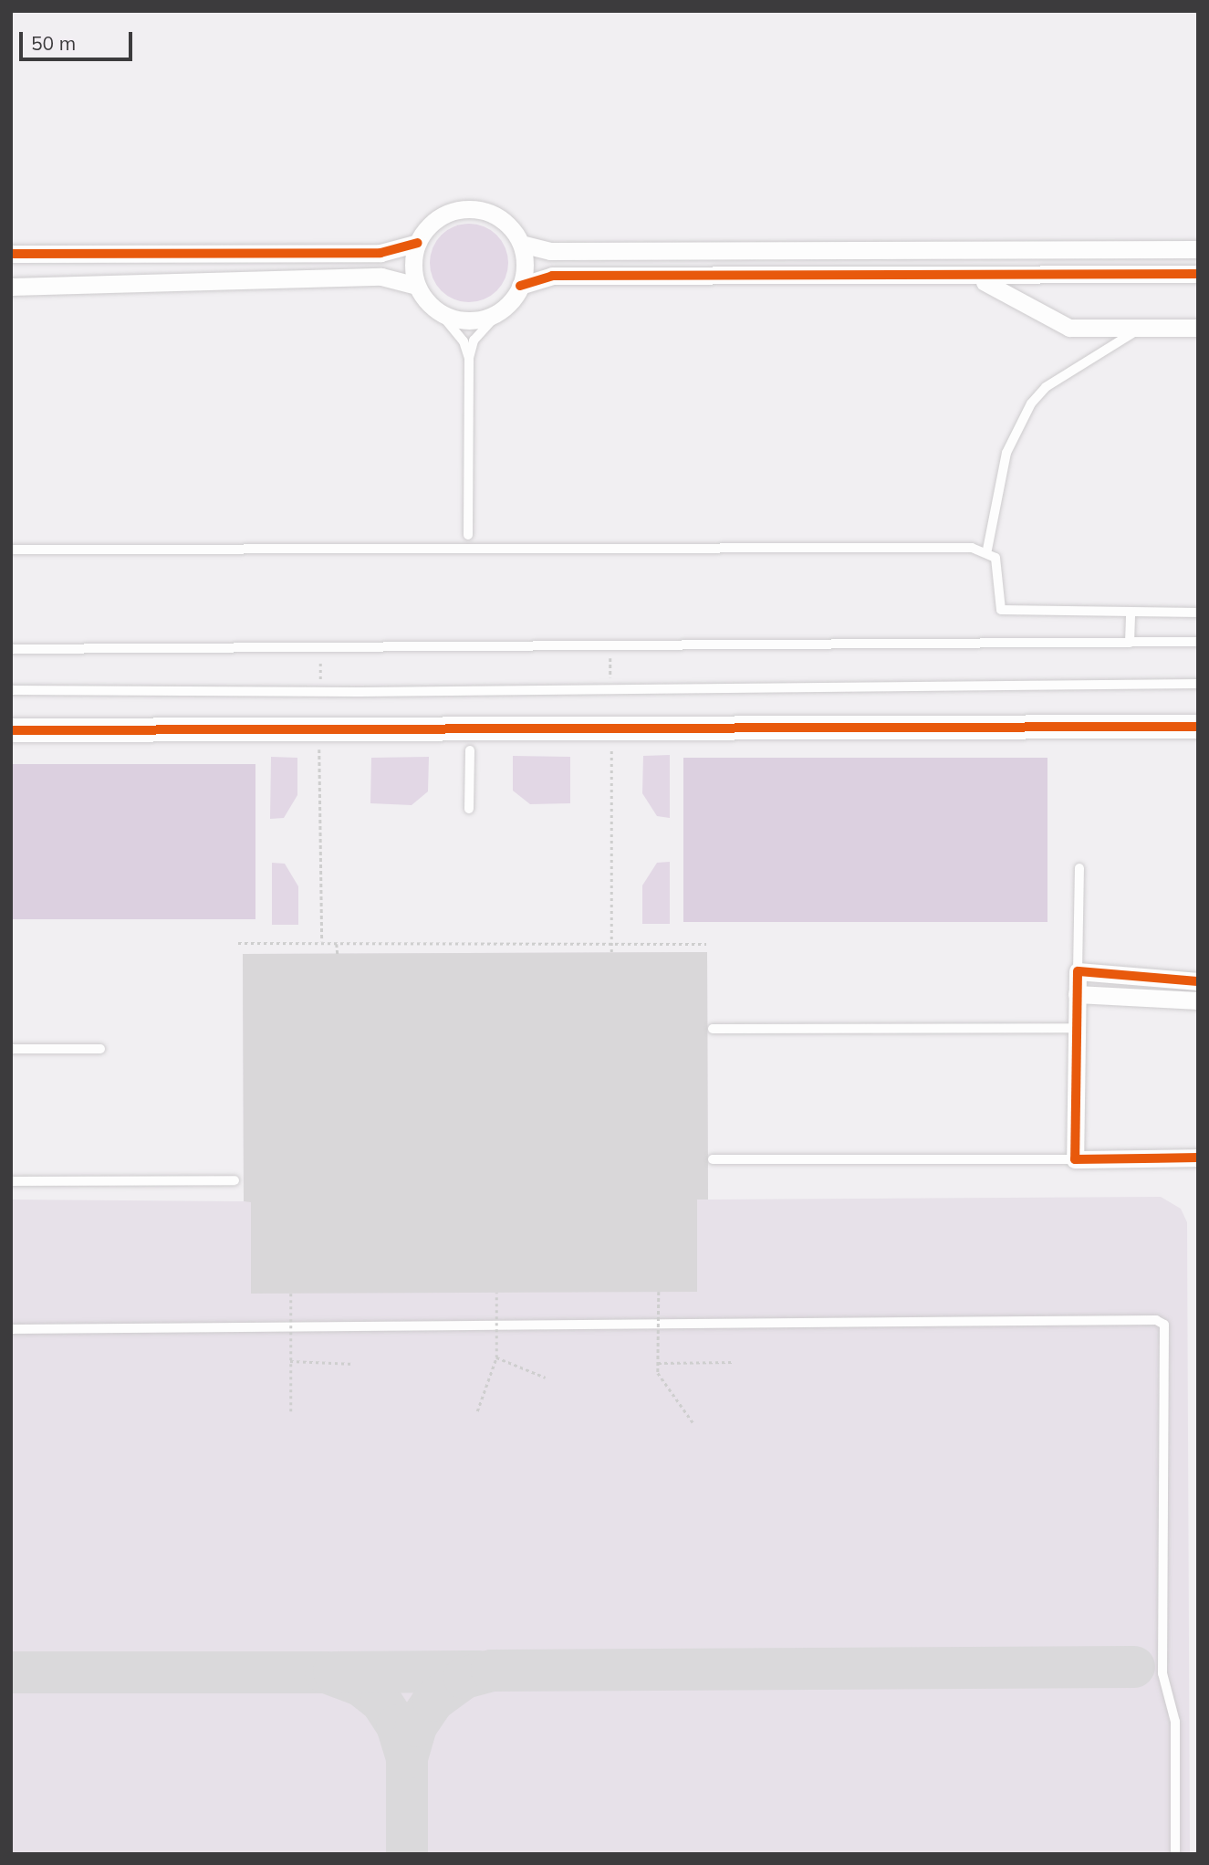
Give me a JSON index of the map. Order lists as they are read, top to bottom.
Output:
{
  "scale_bar": "50 m"
}
